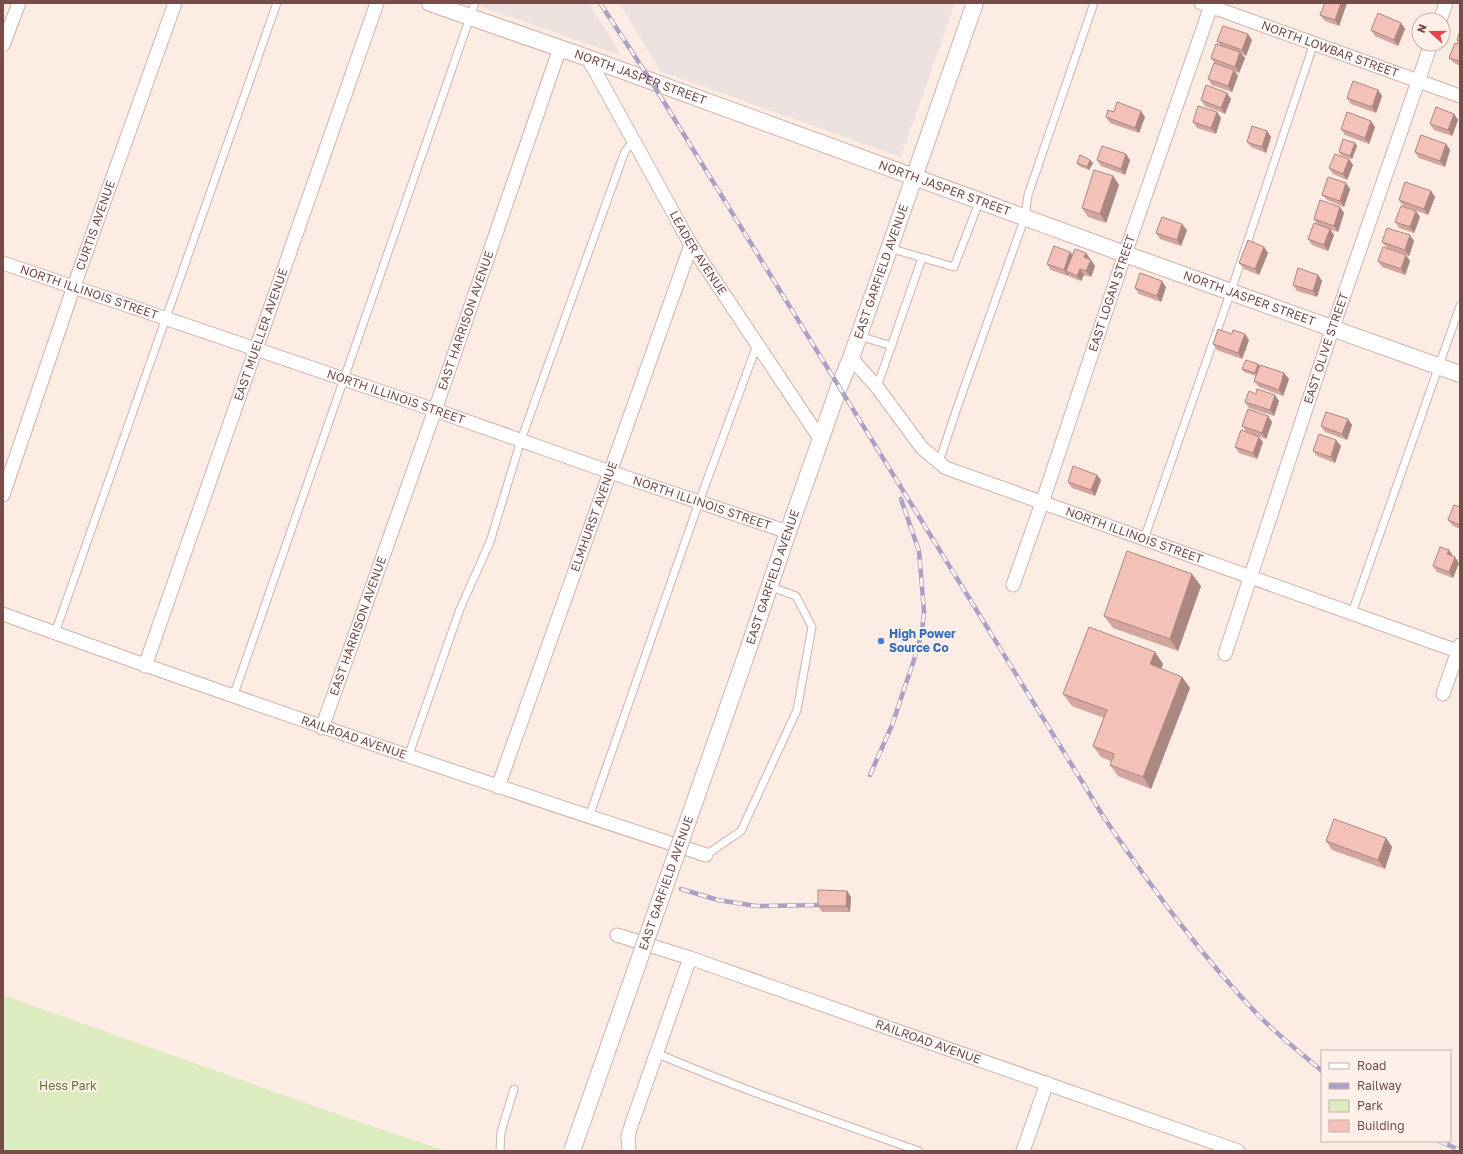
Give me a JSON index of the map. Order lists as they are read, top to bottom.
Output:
{
  "streets": {
    "street": [
      "NORTH LOWBAR STREET",
      "NORTH JASPER STREET",
      "CURTIS AVENUE",
      "LEADER AVENUE",
      "EAST GARFIELD AVENUE",
      "NORTH ILLINOIS STREET",
      "EAST LOGAN STREET",
      "EAST HARRISON AVENUE",
      "EAST MUELLER AVENUE",
      "EAST OLIVE STREET",
      "ELMHURST AVENUE",
      "RAILROAD AVENUE"
    ]
  },
  "crossings": [
    ["NORTH LOWBAR STREET", "EAST LOGAN STREET"],
    ["NORTH LOWBAR STREET", "EAST OLIVE STREET"],
    ["NORTH JASPER STREET", "LEADER AVENUE"],
    ["NORTH JASPER STREET", "EAST GARFIELD AVENUE"],
    ["NORTH JASPER STREET", "EAST LOGAN STREET"],
    ["NORTH JASPER STREET", "EAST HARRISON AVENUE"],
    ["NORTH JASPER STREET", "EAST OLIVE STREET"],
    ["CURTIS AVENUE", "NORTH ILLINOIS STREET"],
    ["LEADER AVENUE", "EAST GARFIELD AVENUE"],
    ["LEADER AVENUE", "ELMHURST AVENUE"],
    ["EAST GARFIELD AVENUE", "NORTH ILLINOIS STREET"],
    ["NORTH ILLINOIS STREET", "EAST LOGAN STREET"],
    ["NORTH ILLINOIS STREET", "EAST HARRISON AVENUE"],
    ["NORTH ILLINOIS STREET", "EAST MUELLER AVENUE"],
    ["NORTH ILLINOIS STREET", "EAST OLIVE STREET"],
    ["NORTH ILLINOIS STREET", "ELMHURST AVENUE"],
    ["EAST HARRISON AVENUE", "RAILROAD AVENUE"],
    ["EAST MUELLER AVENUE", "RAILROAD AVENUE"],
    ["ELMHURST AVENUE", "RAILROAD AVENUE"]
  ],
  "parks": ["Hess Park"],
  "places": ["High Power Source Co"],
  "legend": [
    "Road",
    "Railway",
    "Park",
    "Building"
  ],
  "north": "left"
}
